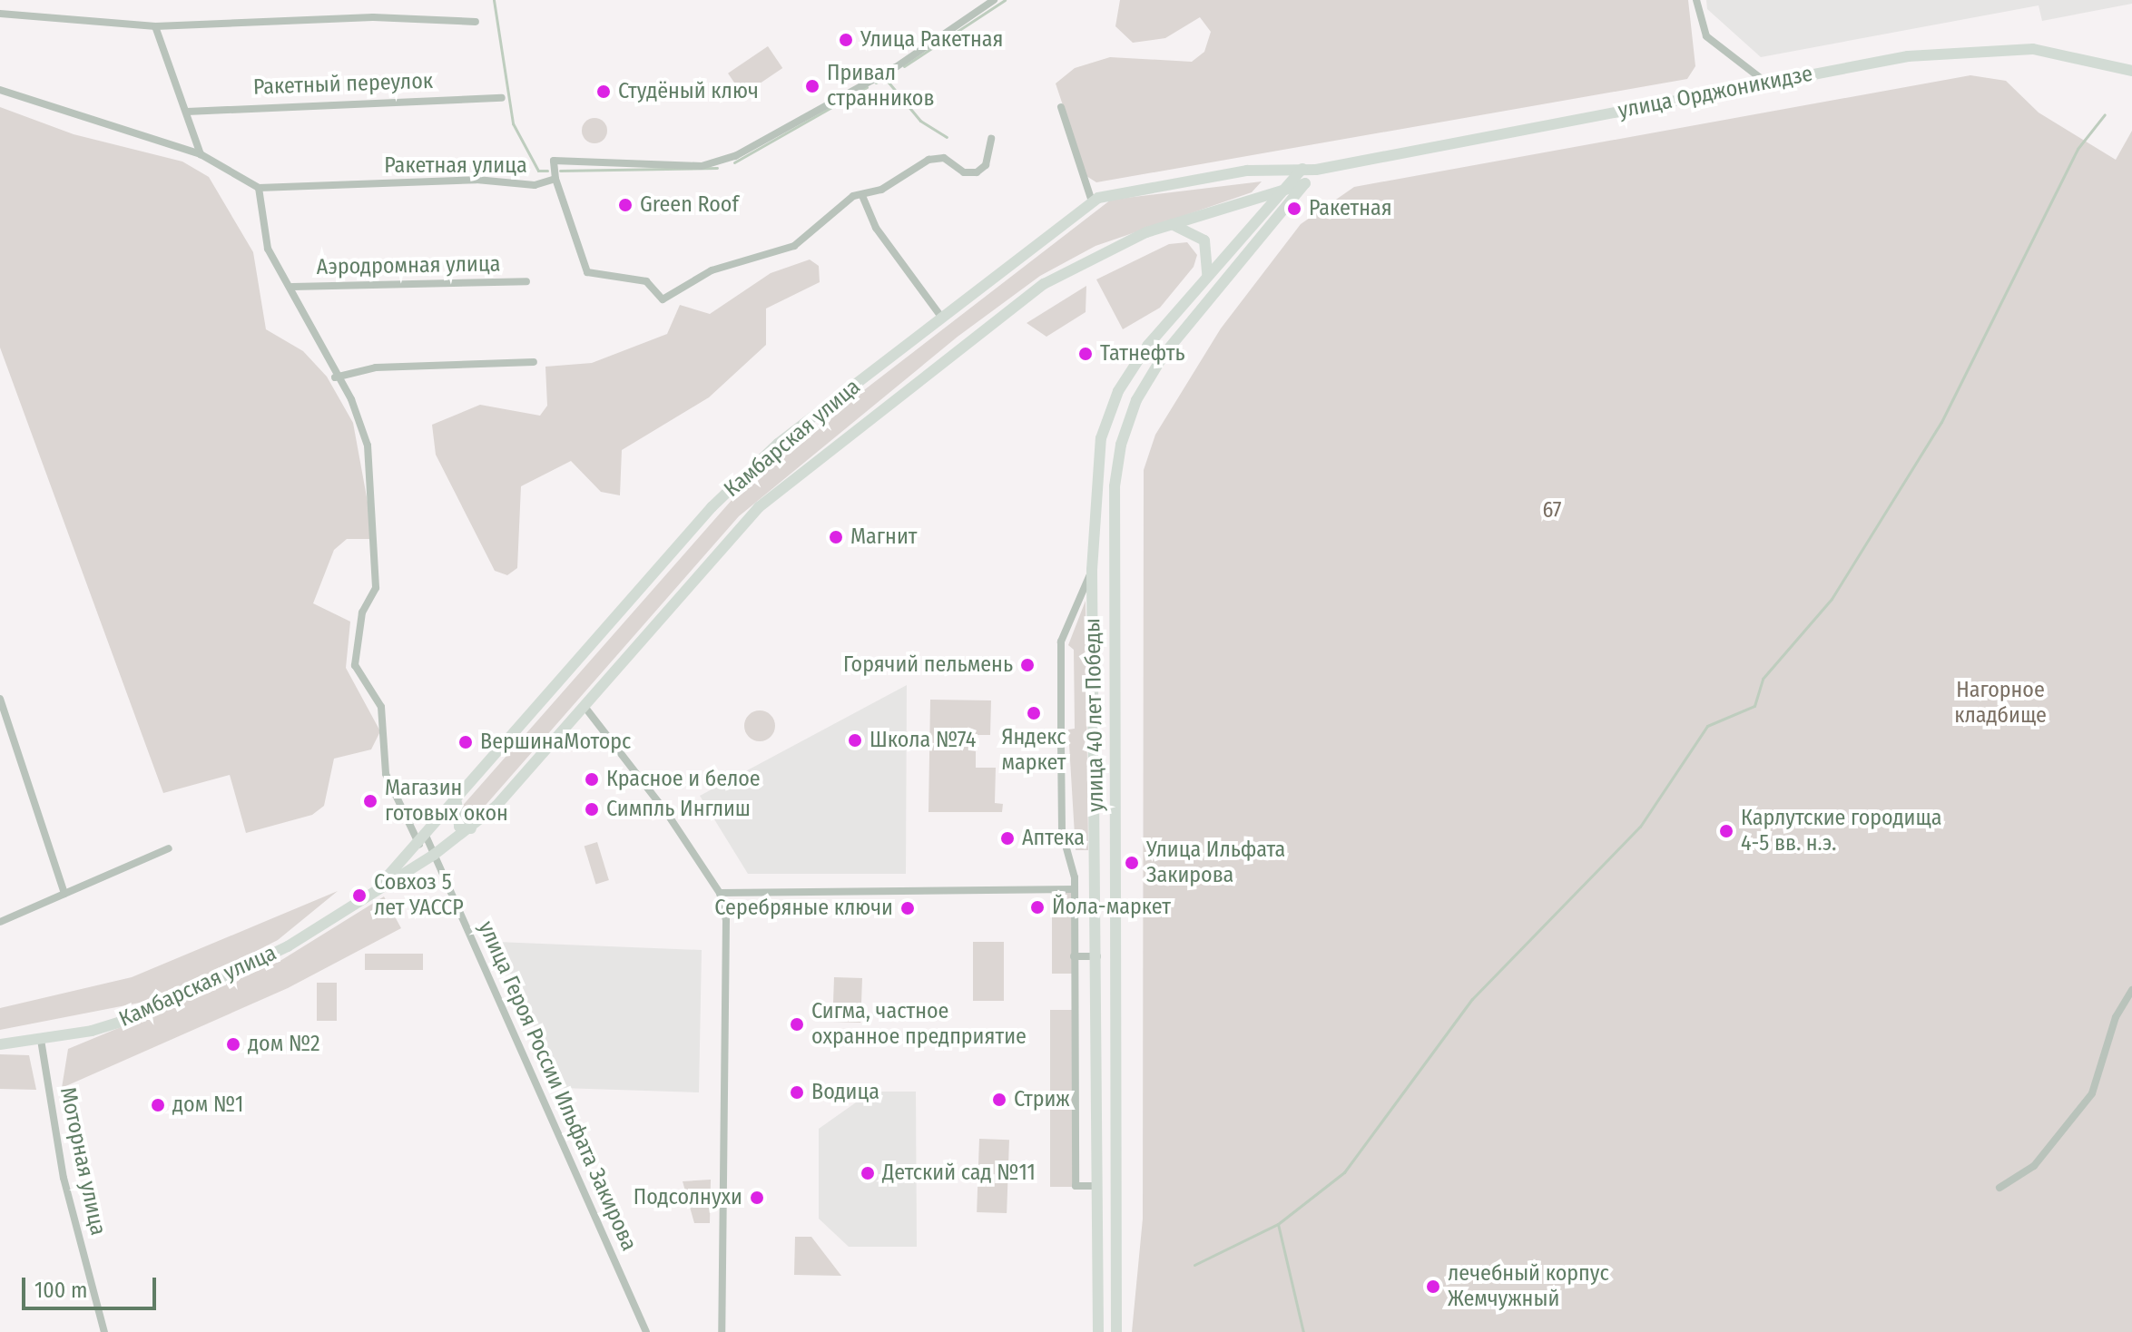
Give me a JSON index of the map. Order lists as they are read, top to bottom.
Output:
{
  "streets": {
    "main road": ["улица Орджоникидзе", "Камбарская улица", "улица 40 лет Победы"],
    "street": [
      "Ракетный переулок",
      "Ракетная улица",
      "Аэродромная улица",
      "улица Героя России Ильфата Закирова",
      "Моторная улица"
    ]
  },
  "crossings": [
    ["улица Орджоникидзе", "Камбарская улица"],
    ["Ракетная улица", "улица Героя России Ильфата Закирова"],
    ["Аэродромная улица", "улица Героя России Ильфата Закирова"],
    ["Камбарская улица", "улица 40 лет Победы"],
    ["Камбарская улица", "улица Героя России Ильфата Закирова"],
    ["Камбарская улица", "Моторная улица"]
  ],
  "parks": ["67", "Нагорное кладбище"],
  "places": [
    "Улица Ракетная",
    "Привал странников",
    "Студёный ключ",
    "Green Roof",
    "Ракетная",
    "Татнефть",
    "Магнит",
    "Горячий пельмень",
    "Яндекс маркет",
    "Школа №74",
    "ВершинаМоторс",
    "Красное и белое",
    "Магазин готовых окон",
    "Симпль Инглиш",
    "Карлутские городища 4-5 вв. н.э.",
    "Аптека",
    "Улица Ильфата Закирова",
    "Совхоз 5 лет УАССР",
    "Йола-маркет",
    "Серебряные ключи",
    "Сигма, частное охранное предприятие",
    "дом №2",
    "Водица",
    "Стриж",
    "дом №1",
    "Детский сад №11",
    "Подсолнухи",
    "лечебный корпус Жемчужный"
  ],
  "scale_bar": "100 m"
}
